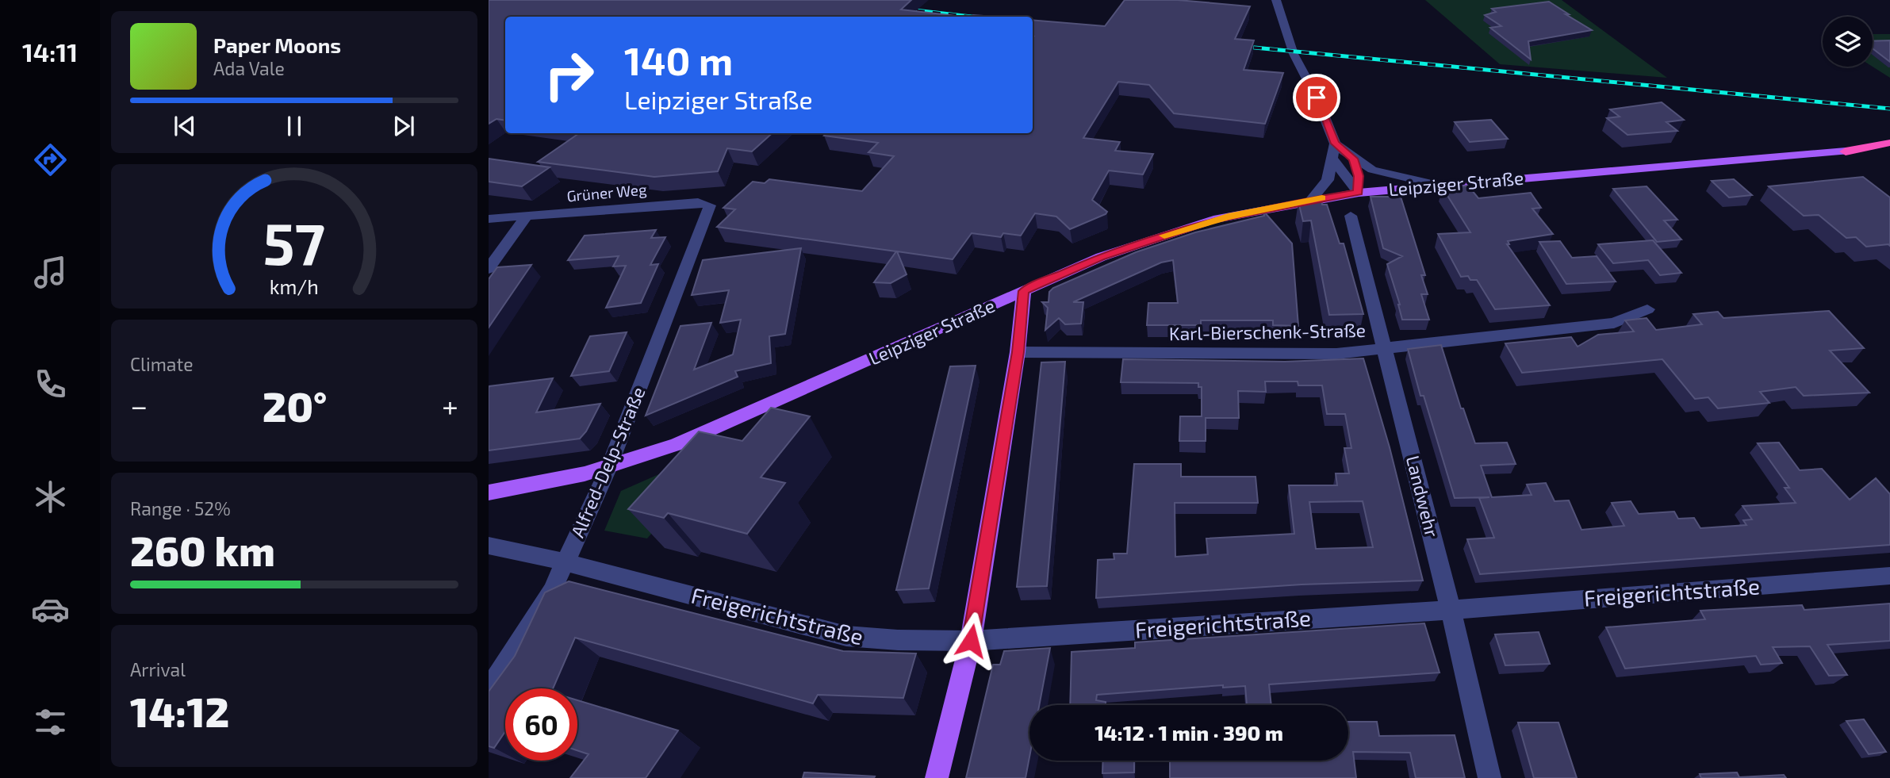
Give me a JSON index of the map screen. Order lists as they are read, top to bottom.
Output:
{
  "streets": {
    "main road": ["Leipziger Straße"],
    "street": [
      "Grüner Weg",
      "Karl-Bierschenk-Straße",
      "Alfred-Delp-Straße",
      "Landwehr",
      "Freigerichtstraße"
    ]
  },
  "crossings": [
    ["Leipziger Straße", "Alfred-Delp-Straße"],
    ["Grüner Weg", "Alfred-Delp-Straße"],
    ["Karl-Bierschenk-Straße", "Landwehr"],
    ["Alfred-Delp-Straße", "Freigerichtstraße"],
    ["Landwehr", "Freigerichtstraße"]
  ],
  "page": {
    "tabs": "14:11",
    "turn": ["140 m", "Leipziger Straße"],
    "song": ["Paper Moons", "Ada Vale"],
    "tile": [
      "Climate",
      ["Range · 52%", "260 km"],
      ["Arrival", "14:12"]
    ],
    "heat": ["−", "20°", "+"],
    "limit": "60",
    "trip": "14:12 · 1 min · 390 m",
    "gauge": ["57", "km/h"]
  }
}
